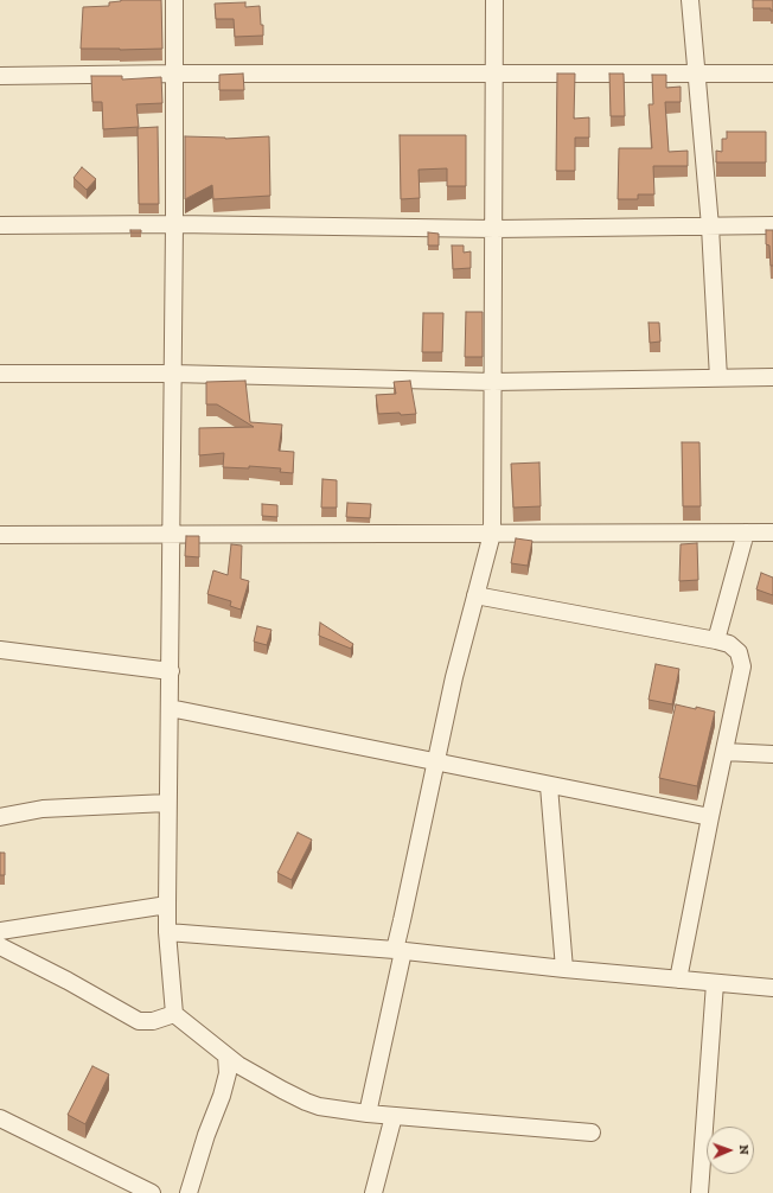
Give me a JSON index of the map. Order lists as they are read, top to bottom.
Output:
{
  "north": "right"
}
